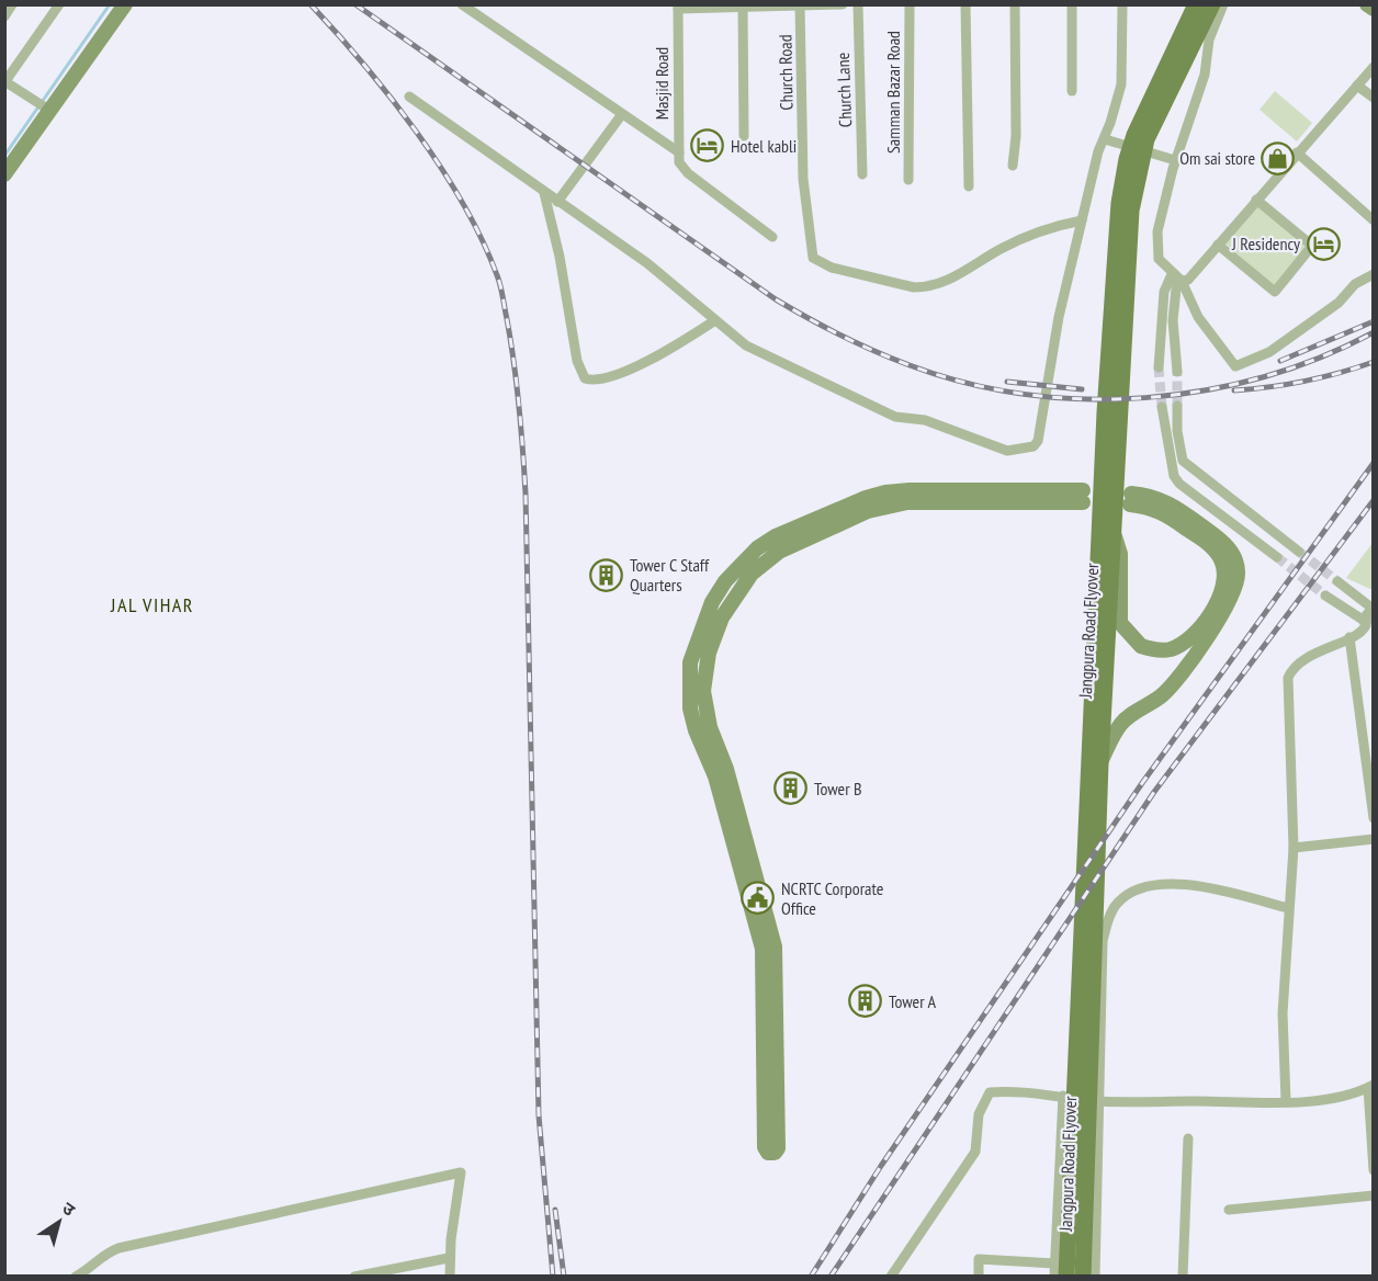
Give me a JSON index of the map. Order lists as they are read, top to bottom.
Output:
{
  "streets": {
    "main road": ["Jangpura Road Flyover"],
    "street": [
      "Church Road",
      "Masjid Road",
      "Church Lane",
      "Samman Bazar Road"
    ]
  },
  "districts": ["JAL VIHAR"],
  "places": {
    "hotel": ["Hotel kabli", "J Residency"],
    "shop": ["Om sai store"],
    "building": ["Tower C Staff Quarters", "Tower B", "Tower A"],
    "public building": ["NCRTC Corporate Office"]
  },
  "north": "top right"
}
